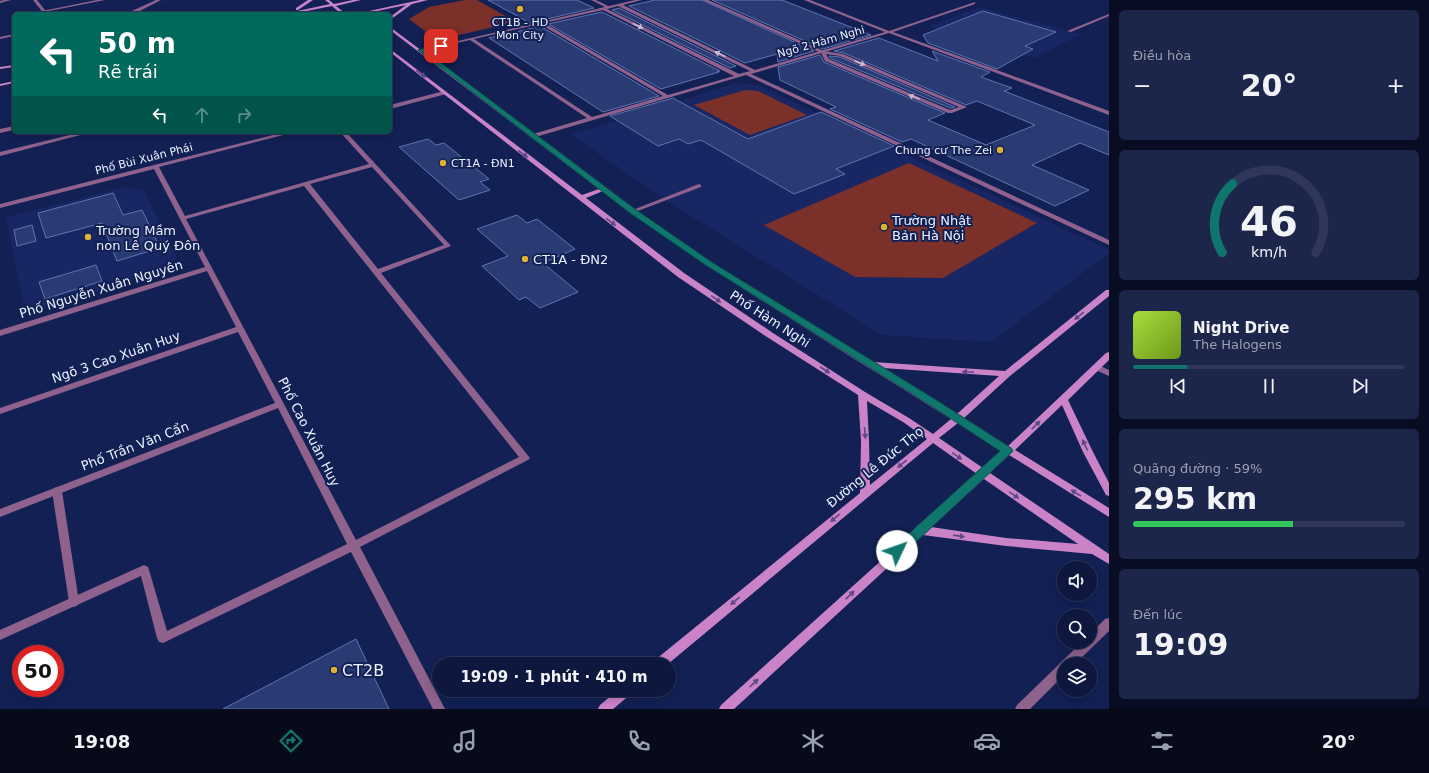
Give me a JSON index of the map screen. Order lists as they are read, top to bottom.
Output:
{
  "streets": {
    "main road": ["Phố Hàm Nghi", "Đường Lê Đức Thọ"],
    "street": [
      "Ngõ 2 Hàm Nghi",
      "Phố Bùi Xuân Phái",
      "Phố Nguyễn Xuân Nguyên",
      "Ngõ 3 Cao Xuân Huy",
      "Phố Cao Xuân Huy",
      "Phố Trần Văn Cẩn"
    ]
  },
  "crossings": [
    ["Ngõ 2 Hàm Nghi", "Phố Hàm Nghi"],
    ["Phố Bùi Xuân Phái", "Phố Cao Xuân Huy"],
    ["Phố Nguyễn Xuân Nguyên", "Phố Cao Xuân Huy"],
    ["Phố Hàm Nghi", "Đường Lê Đức Thọ"],
    ["Ngõ 3 Cao Xuân Huy", "Phố Cao Xuân Huy"],
    ["Phố Cao Xuân Huy", "Phố Trần Văn Cẩn"]
  ],
  "places": [
    "CT1B - HD Mon City",
    "Chung cư The Zei",
    "CT1A - ĐN1",
    "Trường Nhật Bản Hà Nội",
    "Trường Mầm non Lê Quý Đôn",
    "CT1A - ĐN2",
    "CT2B"
  ],
  "page": {
    "tile": [
      "Điều hòa",
      ["Quãng đường · 59%", "295 km"],
      ["Đến lúc", "19:09"]
    ],
    "turn": ["50 m", "Rẽ trái"],
    "heat": ["−", "20°", "+"],
    "song": ["Night Drive", "The Halogens"],
    "limit": "50",
    "trip": "19:09 · 1 phút · 410 m",
    "tabs": ["19:08", "20°"],
    "gauge": ["46", "km/h"]
  }
}
